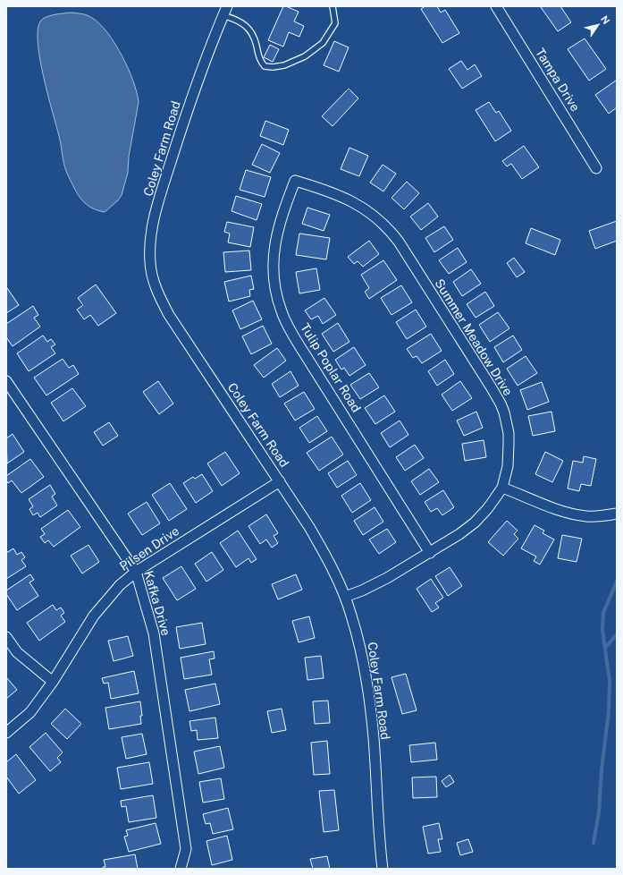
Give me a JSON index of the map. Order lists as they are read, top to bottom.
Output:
{
  "streets": {
    "street": [
      "Tampa Drive",
      "Coley Farm Road",
      "Summer Meadow Drive",
      "Tulip Poplar Road",
      "Pilsen Drive",
      "Kafka Drive"
    ]
  },
  "crossings": [
    ["Coley Farm Road", "Summer Meadow Drive"],
    ["Coley Farm Road", "Pilsen Drive"],
    ["Summer Meadow Drive", "Tulip Poplar Road"],
    ["Pilsen Drive", "Kafka Drive"]
  ],
  "north": "top right"
}
